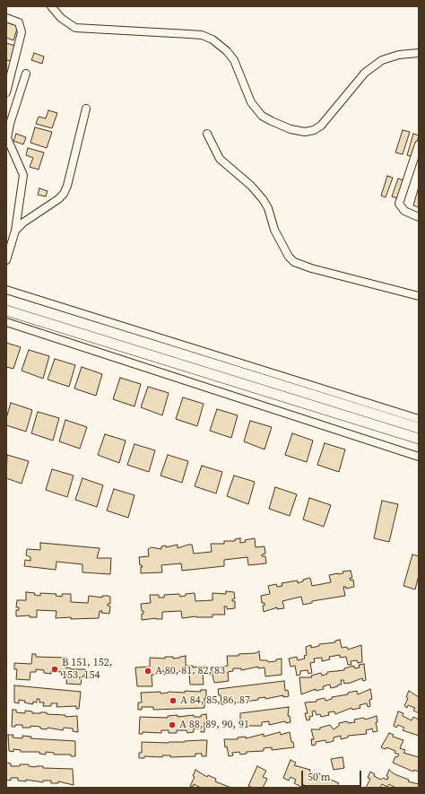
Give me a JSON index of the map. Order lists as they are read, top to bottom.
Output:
{
  "places": [
    "B 151, 152, 153, 154",
    "A 80, 81, 82, 83",
    "A 84, 85, 86, 87",
    "A 88, 89, 90, 91"
  ],
  "scale_bar": "50 m"
}
